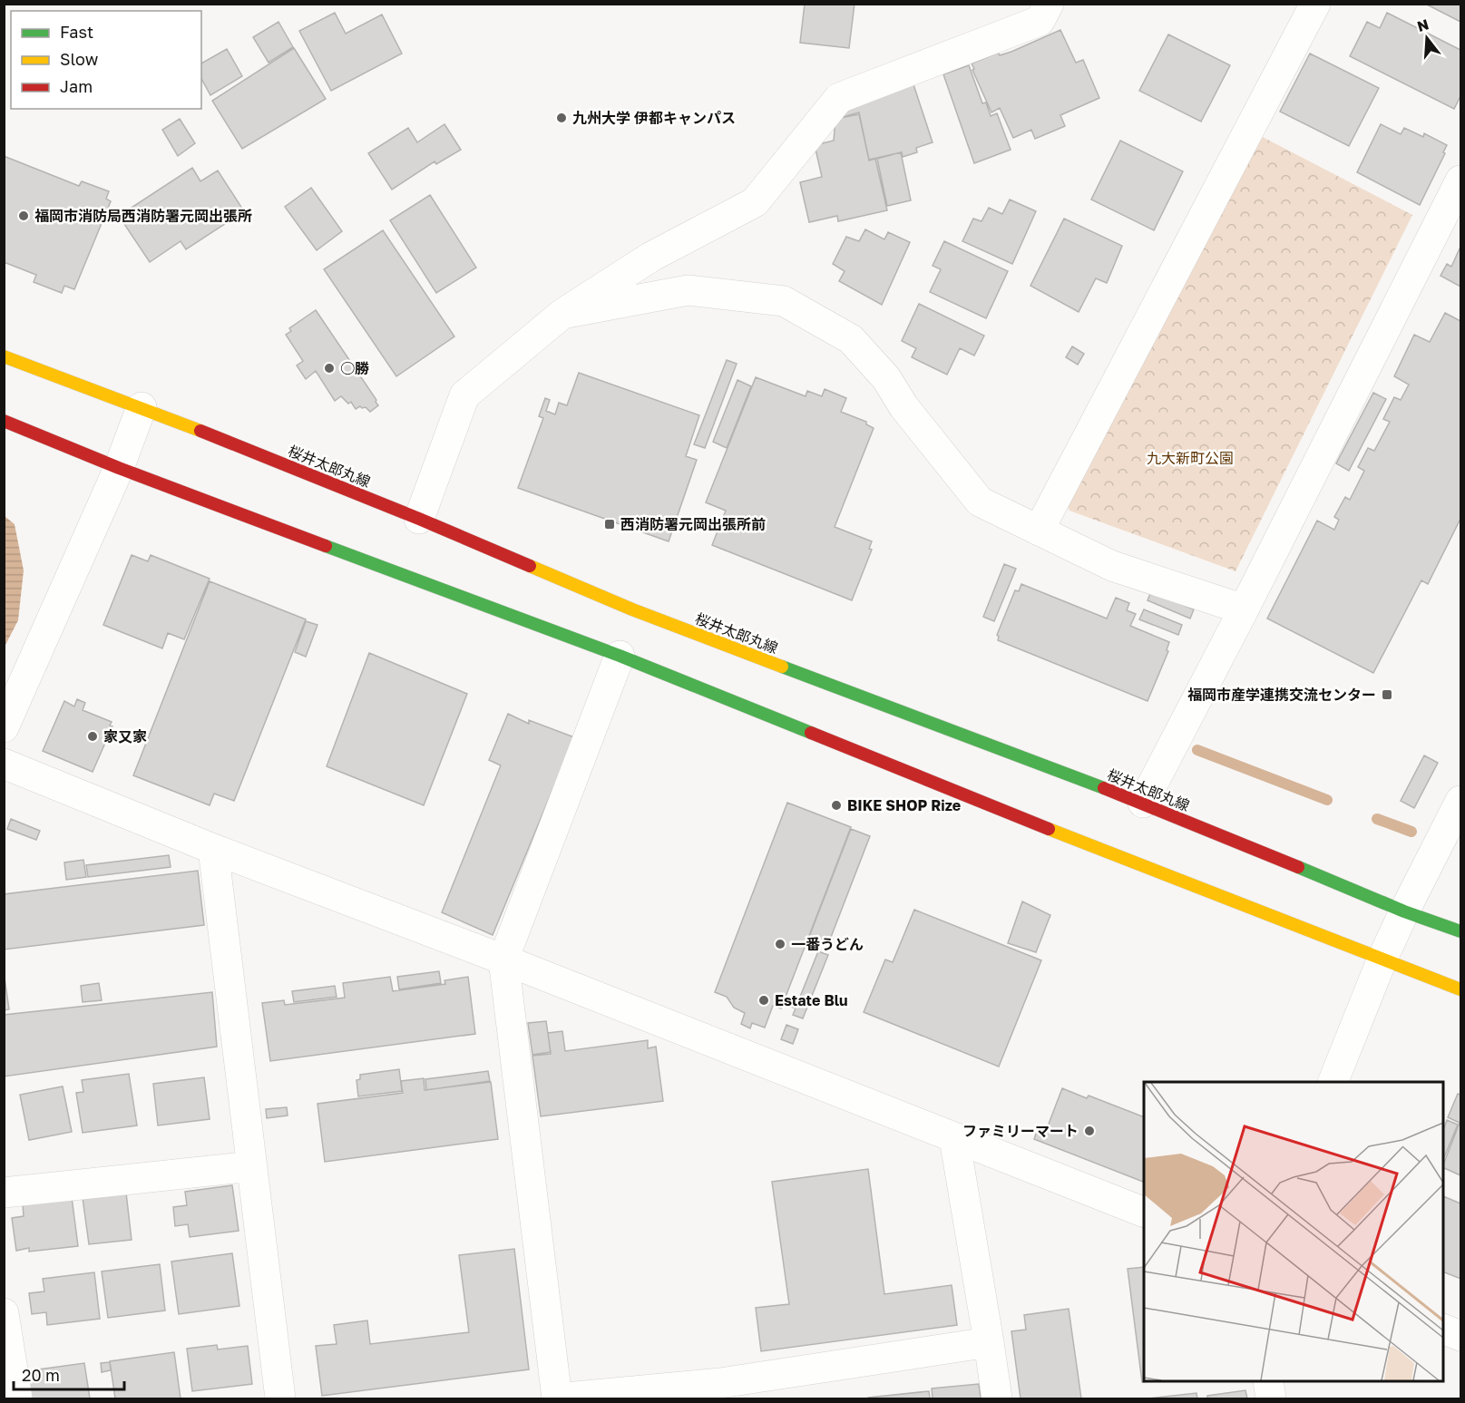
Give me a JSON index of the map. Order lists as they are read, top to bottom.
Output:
{
  "streets": {
    "main road": ["桜井太郎丸線"]
  },
  "parks": ["九大新町公園"],
  "places": {
    "other": [
      "九州大学 伊都キャンパス",
      "福岡市消防局西消防署元岡出張所",
      "○勝",
      "家又家",
      "BIKE SHOP Rize",
      "一番うどん",
      "Estate Blu",
      "ファミリーマート"
    ],
    "transit": ["西消防署元岡出張所前", "福岡市産学連携交流センター"]
  },
  "legend": ["Fast", "Slow", "Jam"],
  "scale_bar": "20 m",
  "north": "top"
}
